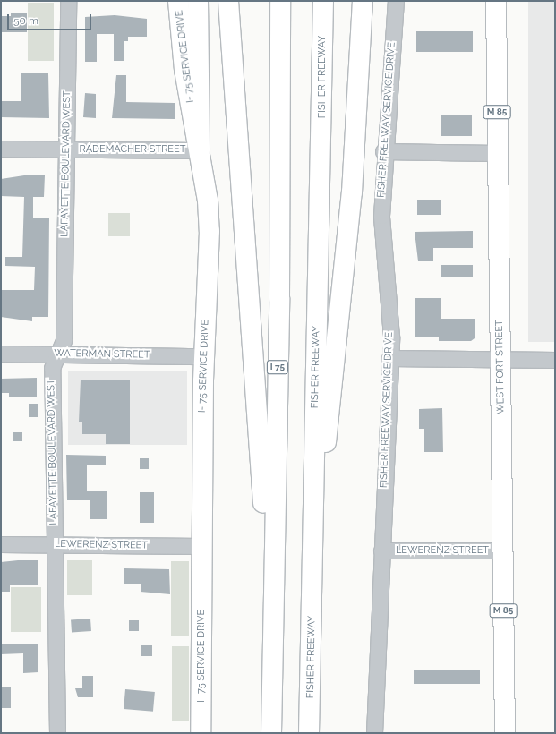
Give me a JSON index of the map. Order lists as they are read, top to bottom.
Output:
{
  "streets": {
    "main road": [
      "I- 75 SERVICE DRIVE",
      "FISHER FREEWAY",
      "M 85",
      "I 75",
      "WEST FORT STREET"
    ],
    "street": [
      "FISHER FREEWAY SERVICE DRIVE",
      "RADEMACHER STREET",
      "LAFAYETTE BOULEVARD WEST",
      "WATERMAN STREET",
      "LEWERENZ STREET"
    ]
  },
  "crossings": [
    ["I- 75 SERVICE DRIVE", "RADEMACHER STREET"],
    ["I- 75 SERVICE DRIVE", "WATERMAN STREET"],
    ["I- 75 SERVICE DRIVE", "LEWERENZ STREET"],
    ["FISHER FREEWAY SERVICE DRIVE", "LEWERENZ STREET"],
    ["RADEMACHER STREET", "LAFAYETTE BOULEVARD WEST"],
    ["LAFAYETTE BOULEVARD WEST", "WATERMAN STREET"],
    ["LAFAYETTE BOULEVARD WEST", "LEWERENZ STREET"],
    ["WEST FORT STREET", "LEWERENZ STREET"]
  ],
  "scale_bar": "50 m"
}
